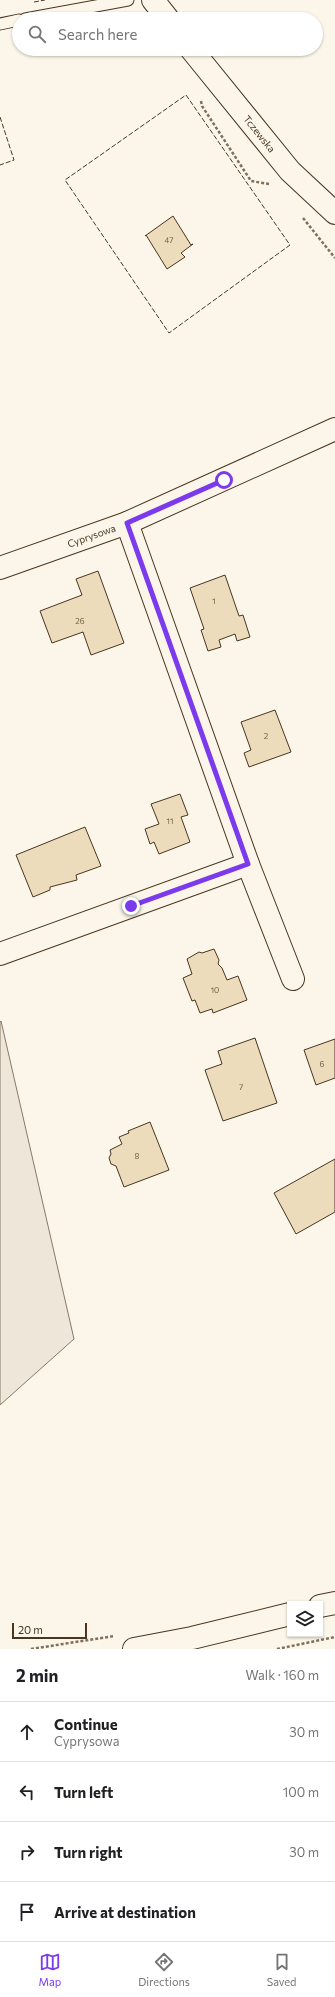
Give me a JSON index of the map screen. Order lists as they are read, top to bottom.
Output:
{
  "streets": {
    "street": ["Tczewska", "Cyprysowa"]
  },
  "house_numbers": [
    "47",
    "1",
    "26",
    "2",
    "11",
    "10",
    "6",
    "7",
    "8"
  ],
  "scale_bar": "20 m",
  "page": {
    "search": "Search here",
    "scale": "20 m",
    "heading": ["2 min", "Walk · 160 m"],
    "list": [
      ["Continue", "Cyprysowa", "30 m"],
      ["Turn left", "100 m"],
      ["Turn right", "30 m"],
      "Arrive at destination"
    ],
    "nav": ["Map", "Directions", "Saved"]
  }
}
